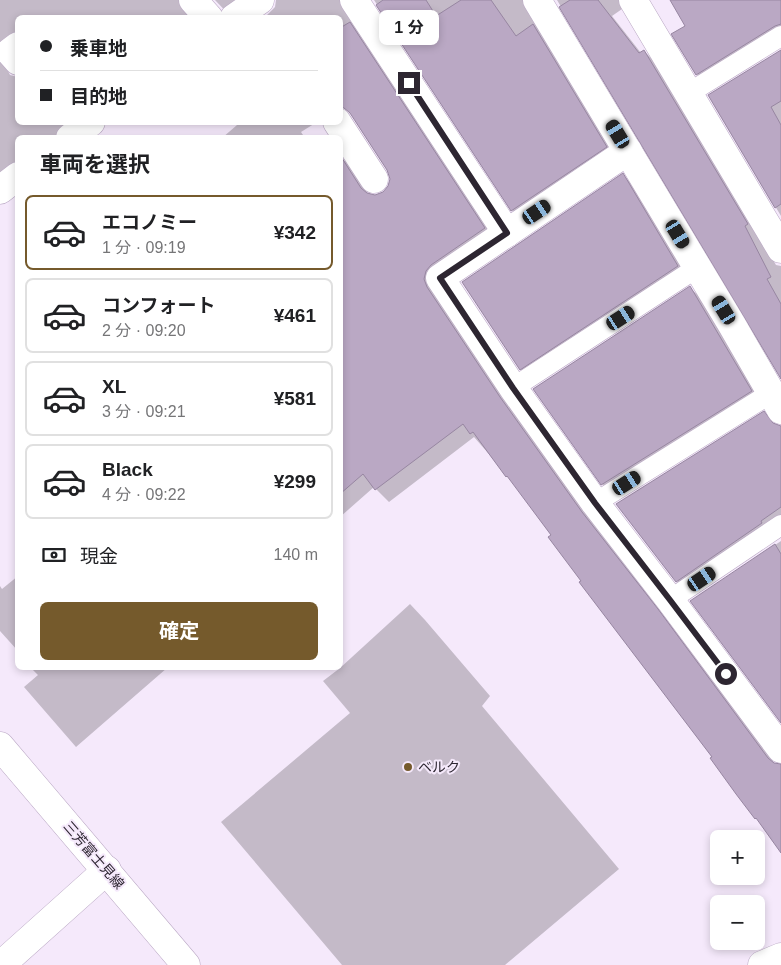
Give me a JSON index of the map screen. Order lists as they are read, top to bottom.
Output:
{
  "streets": {
    "street": ["三芳富士見線"]
  },
  "places": ["ベルク"],
  "page": {
    "bubble": "1 分",
    "banner": ["乗車地", "目的地"],
    "heading": "車両を選択",
    "list": [
      {
        "name": "エコノミー",
        "note": "1 分 · 09:19",
        "value": "¥342"
      },
      {
        "name": "コンフォート",
        "note": "2 分 · 09:20",
        "value": "¥461"
      },
      {
        "name": "XL",
        "note": "3 分 · 09:21",
        "value": "¥581"
      },
      {
        "name": "Black",
        "note": "4 分 · 09:22",
        "value": "¥299"
      }
    ],
    "pay": ["現金", "140 m"],
    "buttons": "確定",
    "map_buttons": ["+", "−"]
  }
}
